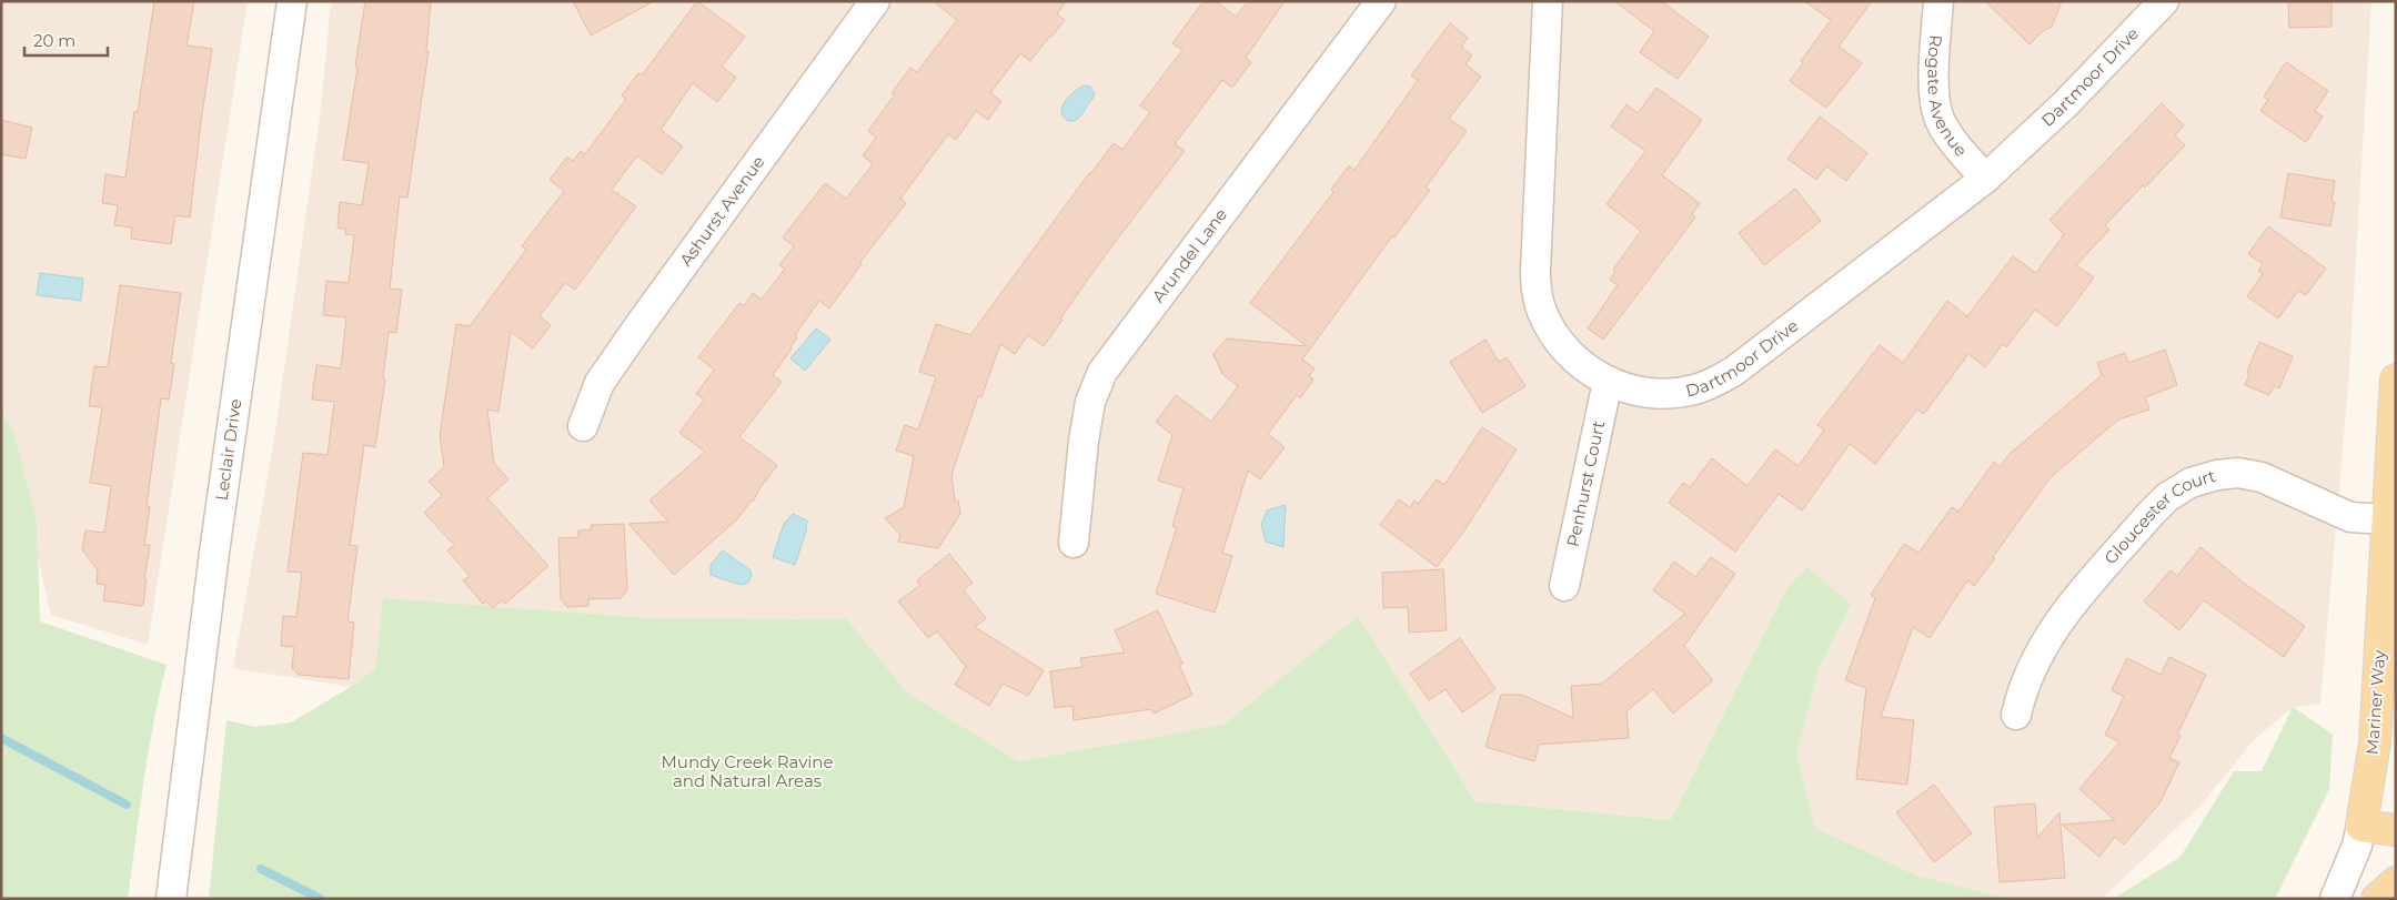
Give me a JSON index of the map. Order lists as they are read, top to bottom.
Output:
{
  "streets": {
    "main road": ["Mariner Way"],
    "street": [
      "Dartmoor Drive",
      "Rogate Avenue",
      "Ashurst Avenue",
      "Arundel Lane",
      "Leclair Drive",
      "Penhurst Court",
      "Gloucester Court"
    ]
  },
  "crossings": [
    ["Dartmoor Drive", "Rogate Avenue"],
    ["Dartmoor Drive", "Penhurst Court"],
    ["Gloucester Court", "Mariner Way"]
  ],
  "parks": ["Mundy Creek Ravine and Natural Areas"],
  "scale_bar": "20 m"
}
